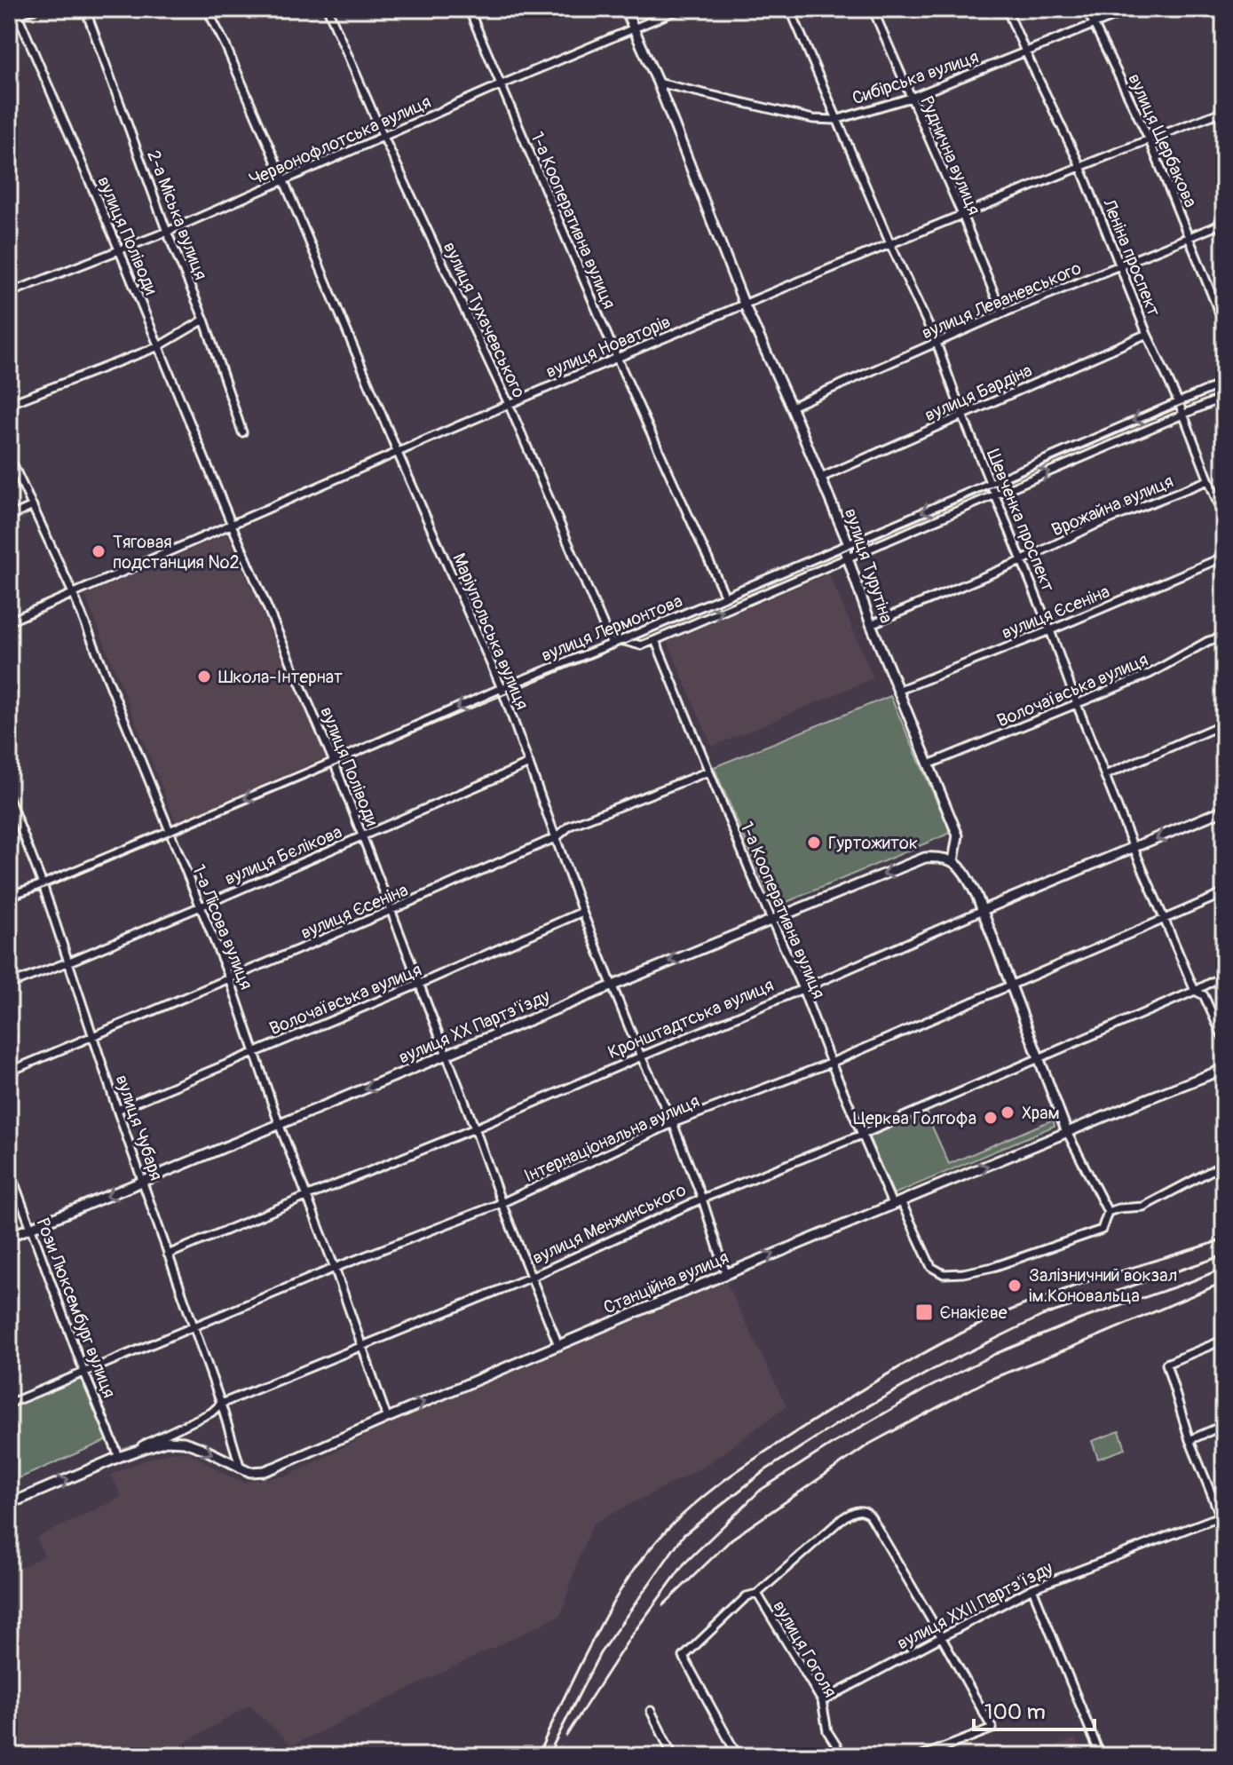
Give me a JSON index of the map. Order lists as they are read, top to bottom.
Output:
{
  "streets": {
    "street": [
      "Сибірська вулиця",
      "Червонофлотська вулиця",
      "вулиця Щербакова",
      "Руднична вулиця",
      "2-а Міська вулиця",
      "1-а Кооперативна вулиця",
      "вулиця Поліводи",
      "Леніна проспект",
      "вулиця Леваневського",
      "вулиця Тухачевського",
      "вулиця Новаторів",
      "вулиця Бардіна",
      "Врожайна вулиця",
      "Шевченка проспект",
      "вулиця Турутіна",
      "вулиця Єсеніна",
      "вулиця Лермонтова",
      "Маріупольська вулиця",
      "Волочаївська вулиця",
      "вулиця Бєлікова",
      "1-а Лісова вулиця",
      "Кронштадтська вулиця",
      "вулиця XX Партз'їзду",
      "вулиця Чубаря",
      "Інтернаціональна вулиця",
      "вулиця Менжинського",
      "Станційна вулиця",
      "Рози Люксембург вулиця",
      "вулиця XXII Партз'їзду",
      "вулиця Гоголя"
    ]
  },
  "crossings": [
    ["Сибірська вулиця", "вулиця Щербакова"],
    ["Сибірська вулиця", "Руднична вулиця"],
    ["Сибірська вулиця", "Леніна проспект"],
    ["Сибірська вулиця", "Шевченка проспект"],
    ["Сибірська вулиця", "вулиця Турутіна"],
    ["Червонофлотська вулиця", "2-а Міська вулиця"],
    ["Червонофлотська вулиця", "1-а Кооперативна вулиця"],
    ["Червонофлотська вулиця", "вулиця Поліводи"],
    ["Червонофлотська вулиця", "вулиця Тухачевського"],
    ["Червонофлотська вулиця", "вулиця Турутіна"],
    ["Червонофлотська вулиця", "Маріупольська вулиця"],
    ["вулиця Щербакова", "вулиця Леваневського"],
    ["вулиця Щербакова", "вулиця Новаторів"],
    ["Руднична вулиця", "вулиця Леваневського"],
    ["Руднична вулиця", "вулиця Новаторів"],
    ["1-а Кооперативна вулиця", "вулиця Новаторів"],
    ["1-а Кооперативна вулиця", "вулиця Єсеніна"],
    ["1-а Кооперативна вулиця", "вулиця Лермонтова"],
    ["1-а Кооперативна вулиця", "Кронштадтська вулиця"],
    ["1-а Кооперативна вулиця", "вулиця XX Партз'їзду"],
    ["1-а Кооперативна вулиця", "Інтернаціональна вулиця"],
    ["1-а Кооперативна вулиця", "вулиця Менжинського"],
    ["1-а Кооперативна вулиця", "Станційна вулиця"],
    ["вулиця Поліводи", "вулиця Новаторів"],
    ["вулиця Поліводи", "вулиця Єсеніна"],
    ["вулиця Поліводи", "вулиця Лермонтова"],
    ["вулиця Поліводи", "Волочаївська вулиця"],
    ["вулиця Поліводи", "вулиця Бєлікова"],
    ["вулиця Поліводи", "Кронштадтська вулиця"],
    ["вулиця Поліводи", "вулиця XX Партз'їзду"],
    ["вулиця Поліводи", "Інтернаціональна вулиця"],
    ["вулиця Поліводи", "вулиця Менжинського"],
    ["вулиця Поліводи", "Станційна вулиця"],
    ["Леніна проспект", "вулиця Леваневського"],
    ["Леніна проспект", "вулиця Новаторів"],
    ["Леніна проспект", "вулиця Бардіна"],
    ["Леніна проспект", "Врожайна вулиця"],
    ["Леніна проспект", "вулиця Лермонтова"],
    ["вулиця Леваневського", "Шевченка проспект"],
    ["вулиця Леваневського", "вулиця Турутіна"],
    ["вулиця Тухачевського", "вулиця Новаторів"],
    ["вулиця Тухачевського", "вулиця Лермонтова"],
    ["вулиця Новаторів", "Шевченка проспект"],
    ["вулиця Новаторів", "вулиця Турутіна"],
    ["вулиця Новаторів", "Маріупольська вулиця"],
    ["вулиця Новаторів", "1-а Лісова вулиця"],
    ["вулиця Бардіна", "Шевченка проспект"],
    ["вулиця Бардіна", "вулиця Турутіна"],
    ["Врожайна вулиця", "Шевченка проспект"],
    ["Врожайна вулиця", "вулиця Турутіна"],
    ["Шевченка проспект", "вулиця Єсеніна"],
    ["Шевченка проспект", "вулиця Лермонтова"],
    ["Шевченка проспект", "Волочаївська вулиця"],
    ["Шевченка проспект", "Кронштадтська вулиця"],
    ["Шевченка проспект", "Інтернаціональна вулиця"],
    ["Шевченка проспект", "вулиця Менжинського"],
    ["вулиця Турутіна", "вулиця Єсеніна"],
    ["вулиця Турутіна", "вулиця Лермонтова"],
    ["вулиця Турутіна", "Волочаївська вулиця"],
    ["вулиця Турутіна", "вулиця XX Партз'їзду"],
    ["вулиця Єсеніна", "Маріупольська вулиця"],
    ["вулиця Єсеніна", "1-а Лісова вулиця"],
    ["вулиця Єсеніна", "вулиця Чубаря"],
    ["вулиця Лермонтова", "Маріупольська вулиця"],
    ["вулиця Лермонтова", "1-а Лісова вулиця"],
    ["вулиця Лермонтова", "вулиця Чубаря"],
    ["Маріупольська вулиця", "Волочаївська вулиця"],
    ["Маріупольська вулиця", "вулиця Бєлікова"],
    ["Маріупольська вулиця", "Кронштадтська вулиця"],
    ["Маріупольська вулиця", "вулиця XX Партз'їзду"],
    ["Маріупольська вулиця", "Інтернаціональна вулиця"],
    ["Маріупольська вулиця", "вулиця Менжинського"],
    ["Маріупольська вулиця", "Станційна вулиця"],
    ["Волочаївська вулиця", "1-а Лісова вулиця"],
    ["Волочаївська вулиця", "вулиця Чубаря"],
    ["вулиця Бєлікова", "1-а Лісова вулиця"],
    ["вулиця Бєлікова", "вулиця Чубаря"],
    ["1-а Лісова вулиця", "Кронштадтська вулиця"],
    ["1-а Лісова вулиця", "вулиця XX Партз'їзду"],
    ["1-а Лісова вулиця", "Інтернаціональна вулиця"],
    ["1-а Лісова вулиця", "вулиця Менжинського"],
    ["1-а Лісова вулиця", "Станційна вулиця"],
    ["Кронштадтська вулиця", "вулиця Чубаря"],
    ["вулиця XX Партз'їзду", "вулиця Чубаря"],
    ["вулиця XX Партз'їзду", "Рози Люксембург вулиця"],
    ["вулиця Чубаря", "Інтернаціональна вулиця"],
    ["вулиця Чубаря", "вулиця Менжинського"],
    ["вулиця Чубаря", "Станційна вулиця"],
    ["Інтернаціональна вулиця", "Рози Люксембург вулиця"],
    ["вулиця Менжинського", "Рози Люксембург вулиця"],
    ["вулиця XXII Партз'їзду", "вулиця Гоголя"]
  ],
  "one_way": ["вулиця XX Партз'їзду", "Станційна вулиця"],
  "places": {
    "other": [
      "Тяговая подстанция №2",
      "Школа-Інтернат",
      "Гуртожиток",
      "Храм",
      "Церква Голгофа",
      "Залізничний вокзал ім.Коновальца"
    ],
    "transit": ["Єнакієве"]
  },
  "scale_bar": "100 m"
}
